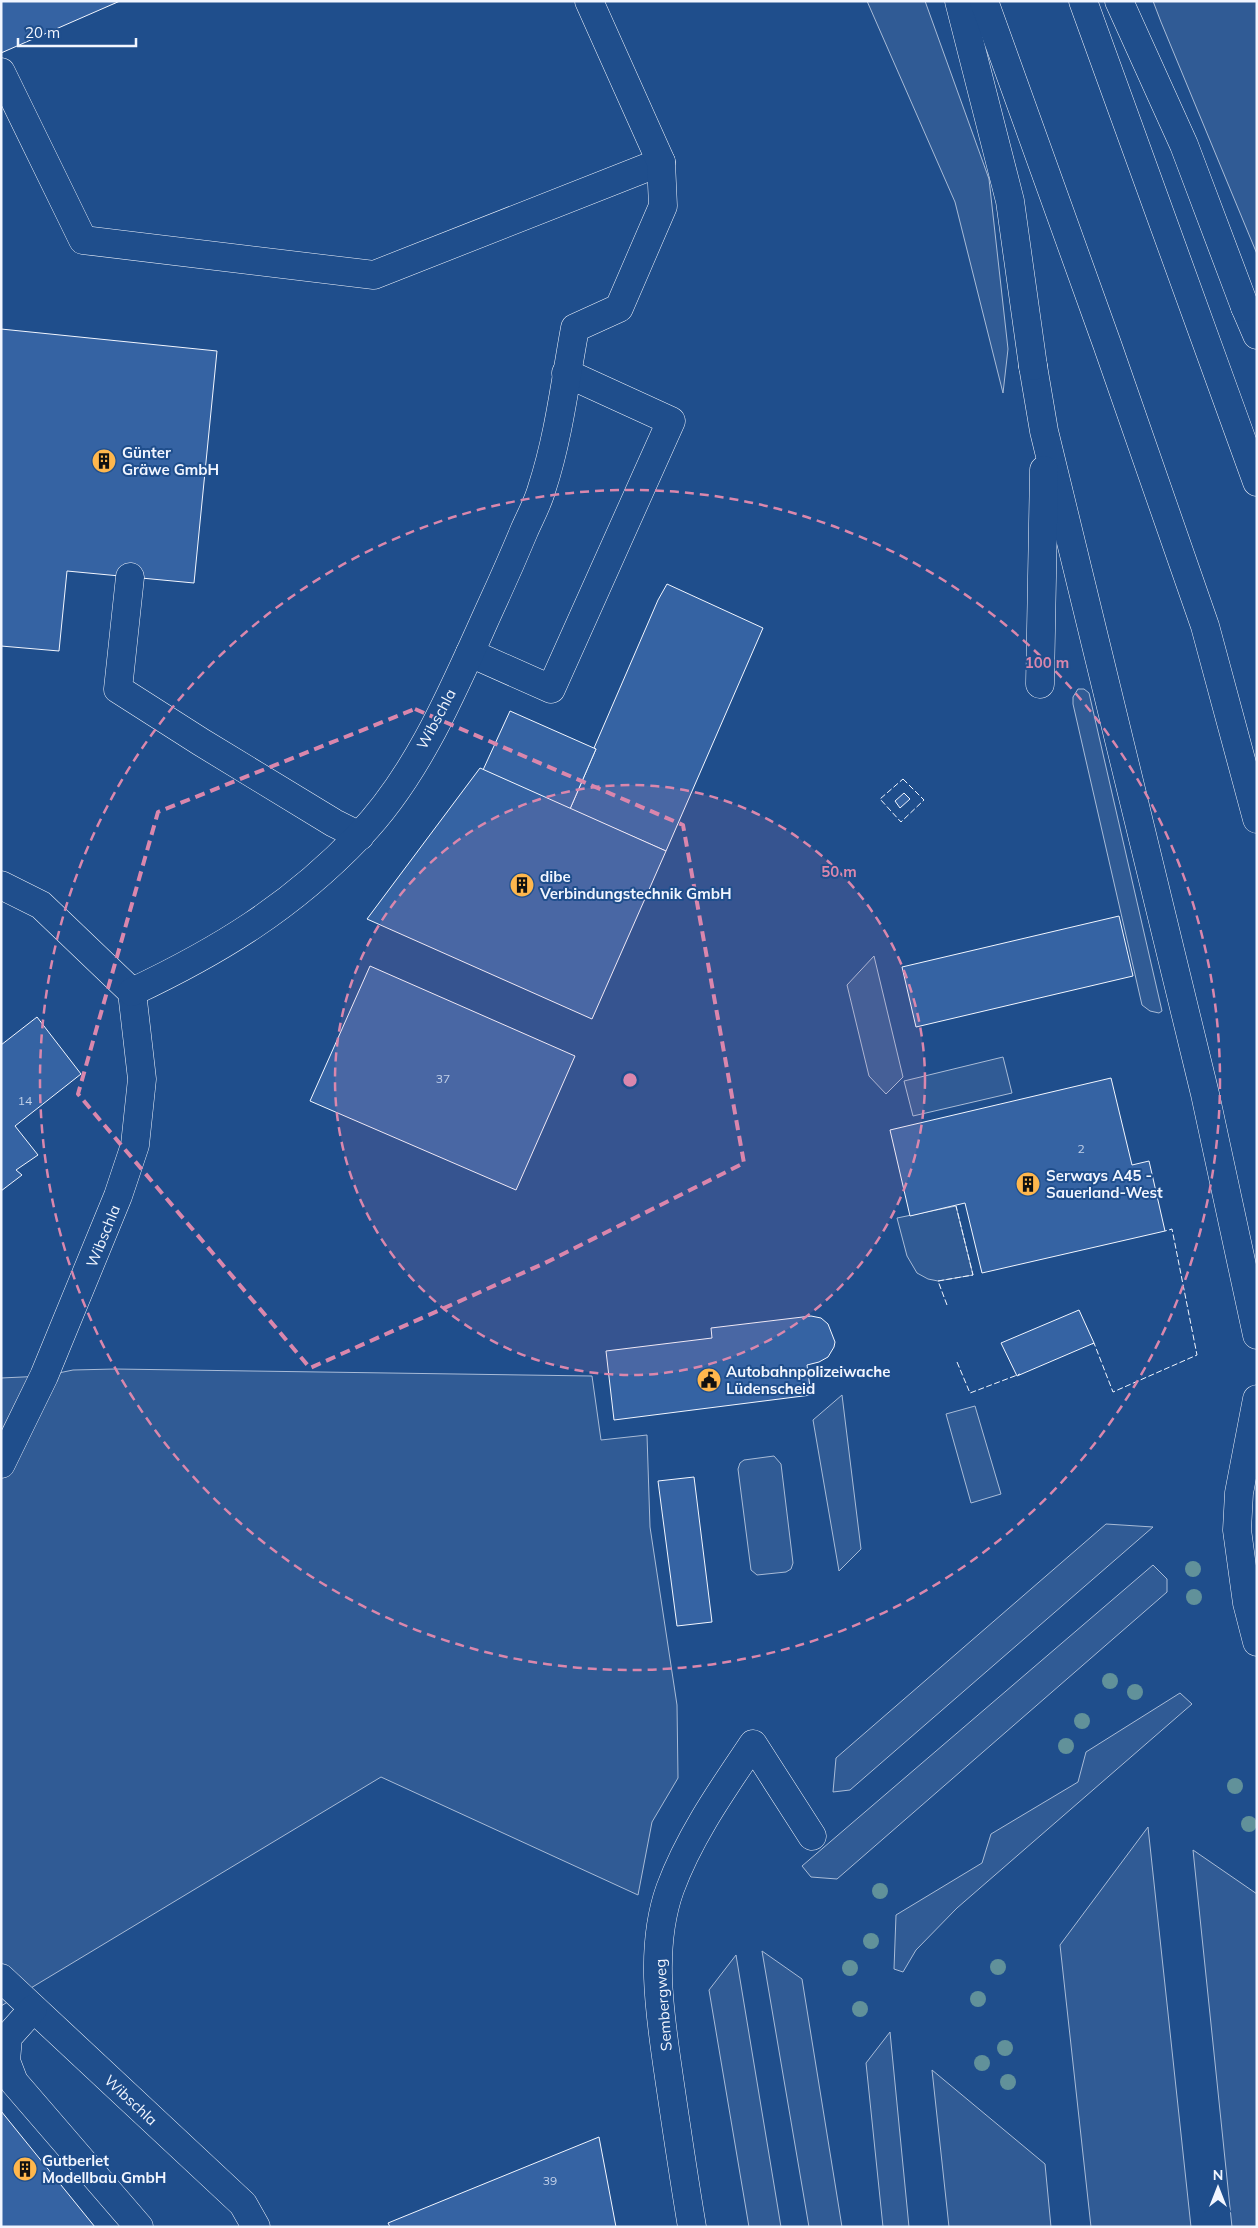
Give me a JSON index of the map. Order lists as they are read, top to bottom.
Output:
{
  "streets": {
    "main road": ["Wibschla", "Sembergweg"]
  },
  "places": {
    "building": [
      "Günter Gräwe GmbH",
      "dibe Verbindungstechnik GmbH",
      "Serways A45 - Sauerland-West",
      "Gutberlet Modellbau GmbH"
    ],
    "public building": ["Autobahnpolizeiwache Lüdenscheid"]
  },
  "house_numbers": [
    "37",
    "14",
    "2",
    "39"
  ],
  "scale_bar": "20 m",
  "north": "top",
  "rings": ["100 m", "50 m"]
}
